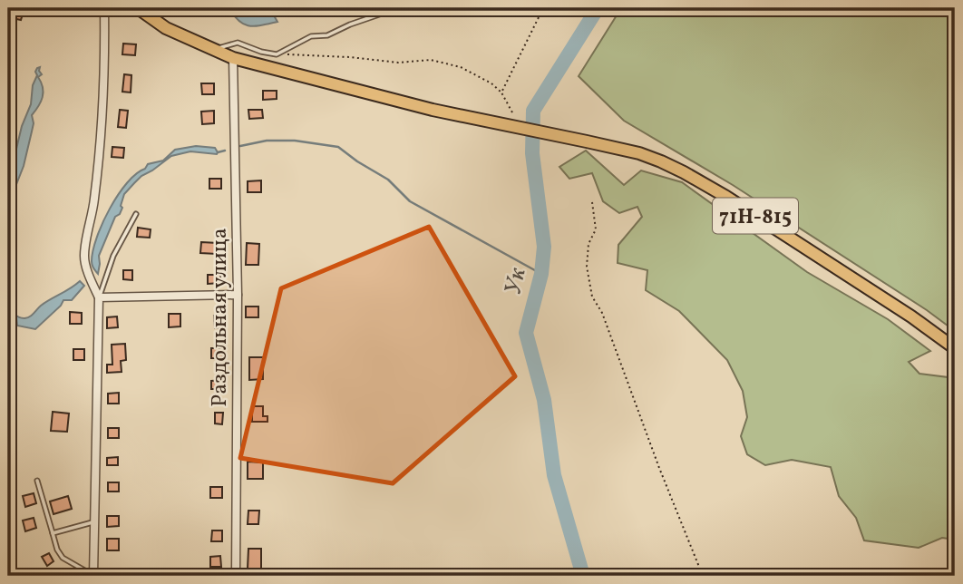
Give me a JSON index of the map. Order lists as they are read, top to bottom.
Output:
{
  "streets": {
    "main road": ["71Н-815"],
    "street": ["Раздольная улица"]
  },
  "crossings": [
    ["71Н-815", "Раздольная улица"]
  ],
  "water": ["Ук"]
}
